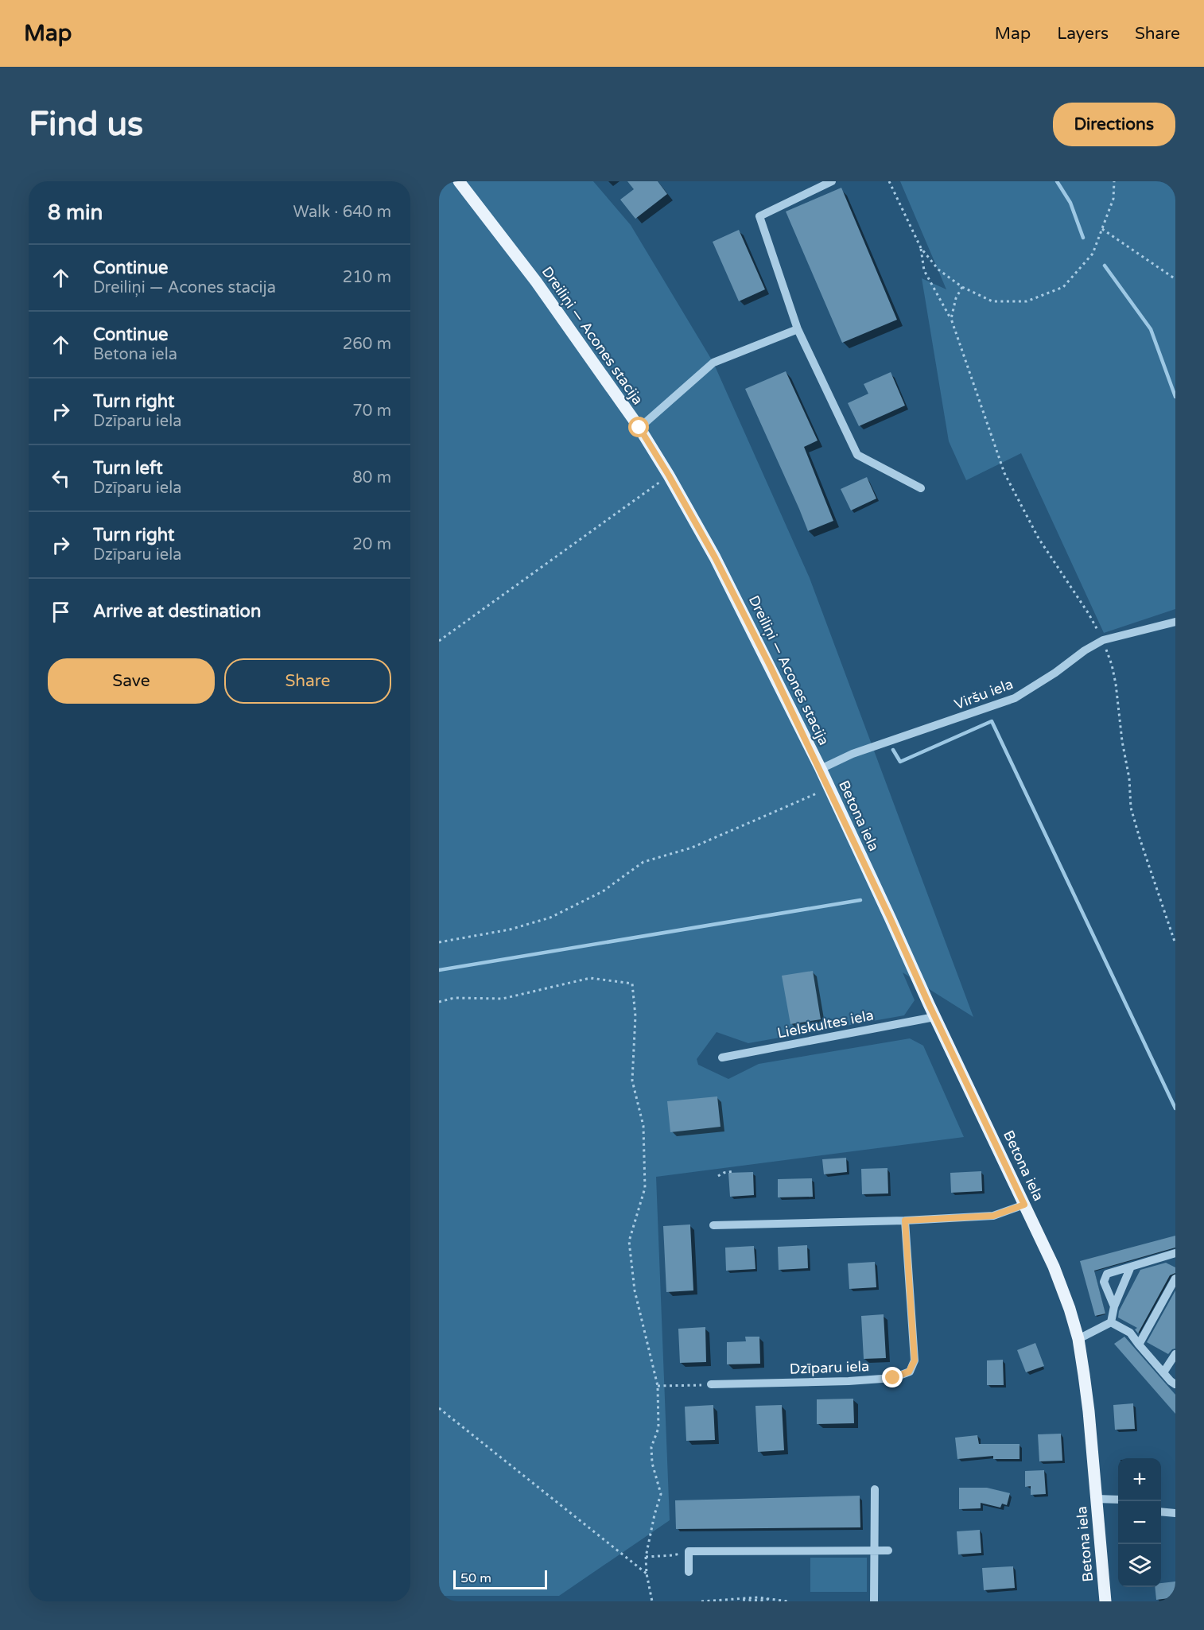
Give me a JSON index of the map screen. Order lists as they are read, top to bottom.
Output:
{
  "streets": {
    "main road": ["Dreiliņi — Acones stacija", "Betona iela"],
    "street": ["Viršu iela", "Lielskultes iela", "Dzīparu iela"]
  },
  "crossings": [
    ["Dreiliņi — Acones stacija", "Viršu iela"],
    ["Dreiliņi — Acones stacija", "Betona iela"],
    ["Viršu iela", "Betona iela"],
    ["Betona iela", "Lielskultes iela"]
  ],
  "scale_bar": "50 m",
  "page": {
    "header": "Map",
    "nav": ["Map", "Layers", "Share"],
    "buttons": [
      "Directions",
      ["Save", "Share"]
    ],
    "title": "Find us",
    "heading": ["8 min", "Walk · 640 m"],
    "list": [
      ["Continue", "Dreiliņi — Acones stacija", "210 m"],
      ["Continue", "Betona iela", "260 m"],
      ["Turn right", "Dzīparu iela", "70 m"],
      ["Turn left", "Dzīparu iela", "80 m"],
      ["Turn right", "Dzīparu iela", "20 m"],
      "Arrive at destination"
    ],
    "map_buttons": ["+", "−"],
    "scale": "50 m"
  }
}
